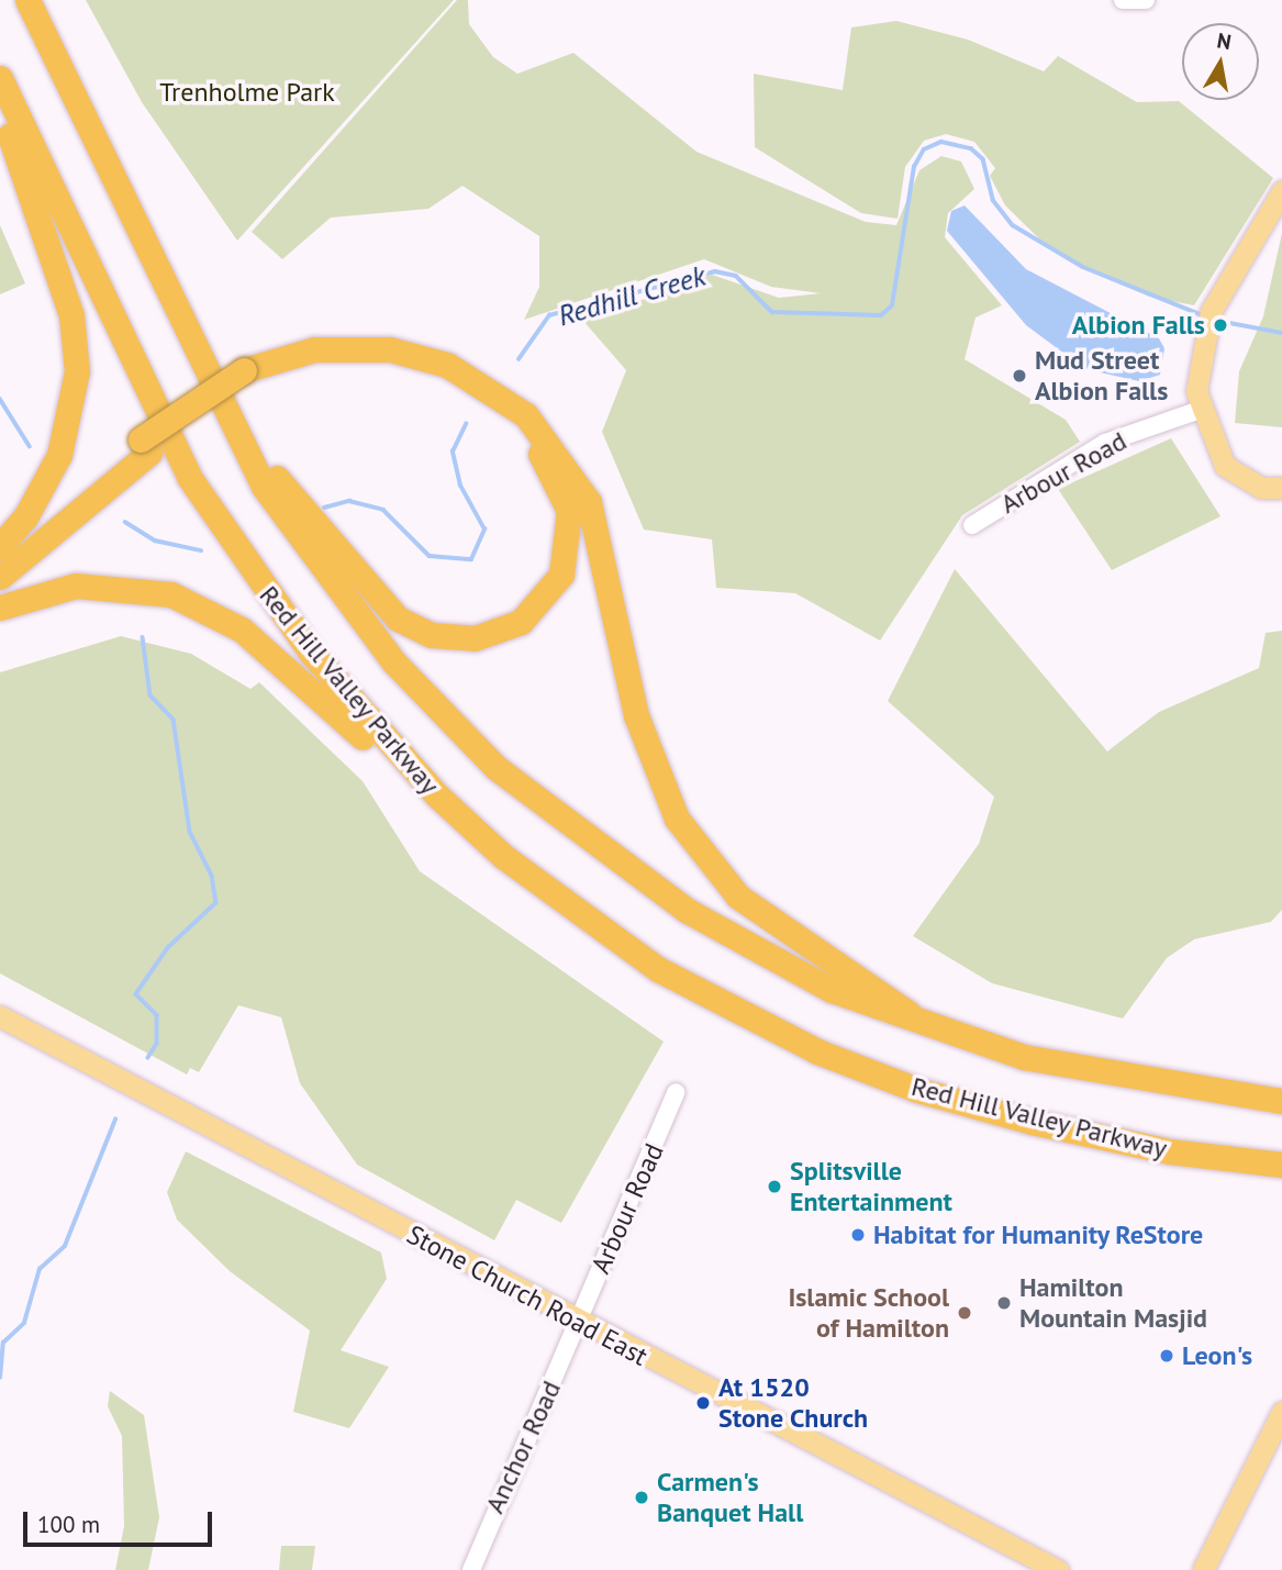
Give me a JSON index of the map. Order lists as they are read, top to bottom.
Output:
{
  "streets": {
    "highway": ["Red Hill Valley Parkway"],
    "main road": ["Stone Church Road East"],
    "street": ["Arbour Road", "Anchor Road"]
  },
  "crossings": [
    ["Arbour Road", "Stone Church Road East"],
    ["Arbour Road", "Anchor Road"],
    ["Stone Church Road East", "Anchor Road"]
  ],
  "water": ["Redhill Creek"],
  "parks": ["Trenholme Park"],
  "places": [
    "Albion Falls",
    "Mud Street Albion Falls",
    "Splitsville Entertainment",
    "Habitat for Humanity ReStore",
    "Hamilton Mountain Masjid",
    "Islamic School of Hamilton",
    "Leon's",
    "At 1520 Stone Church",
    "Carmen's Banquet Hall"
  ],
  "scale_bar": "100 m",
  "north": "top"
}
